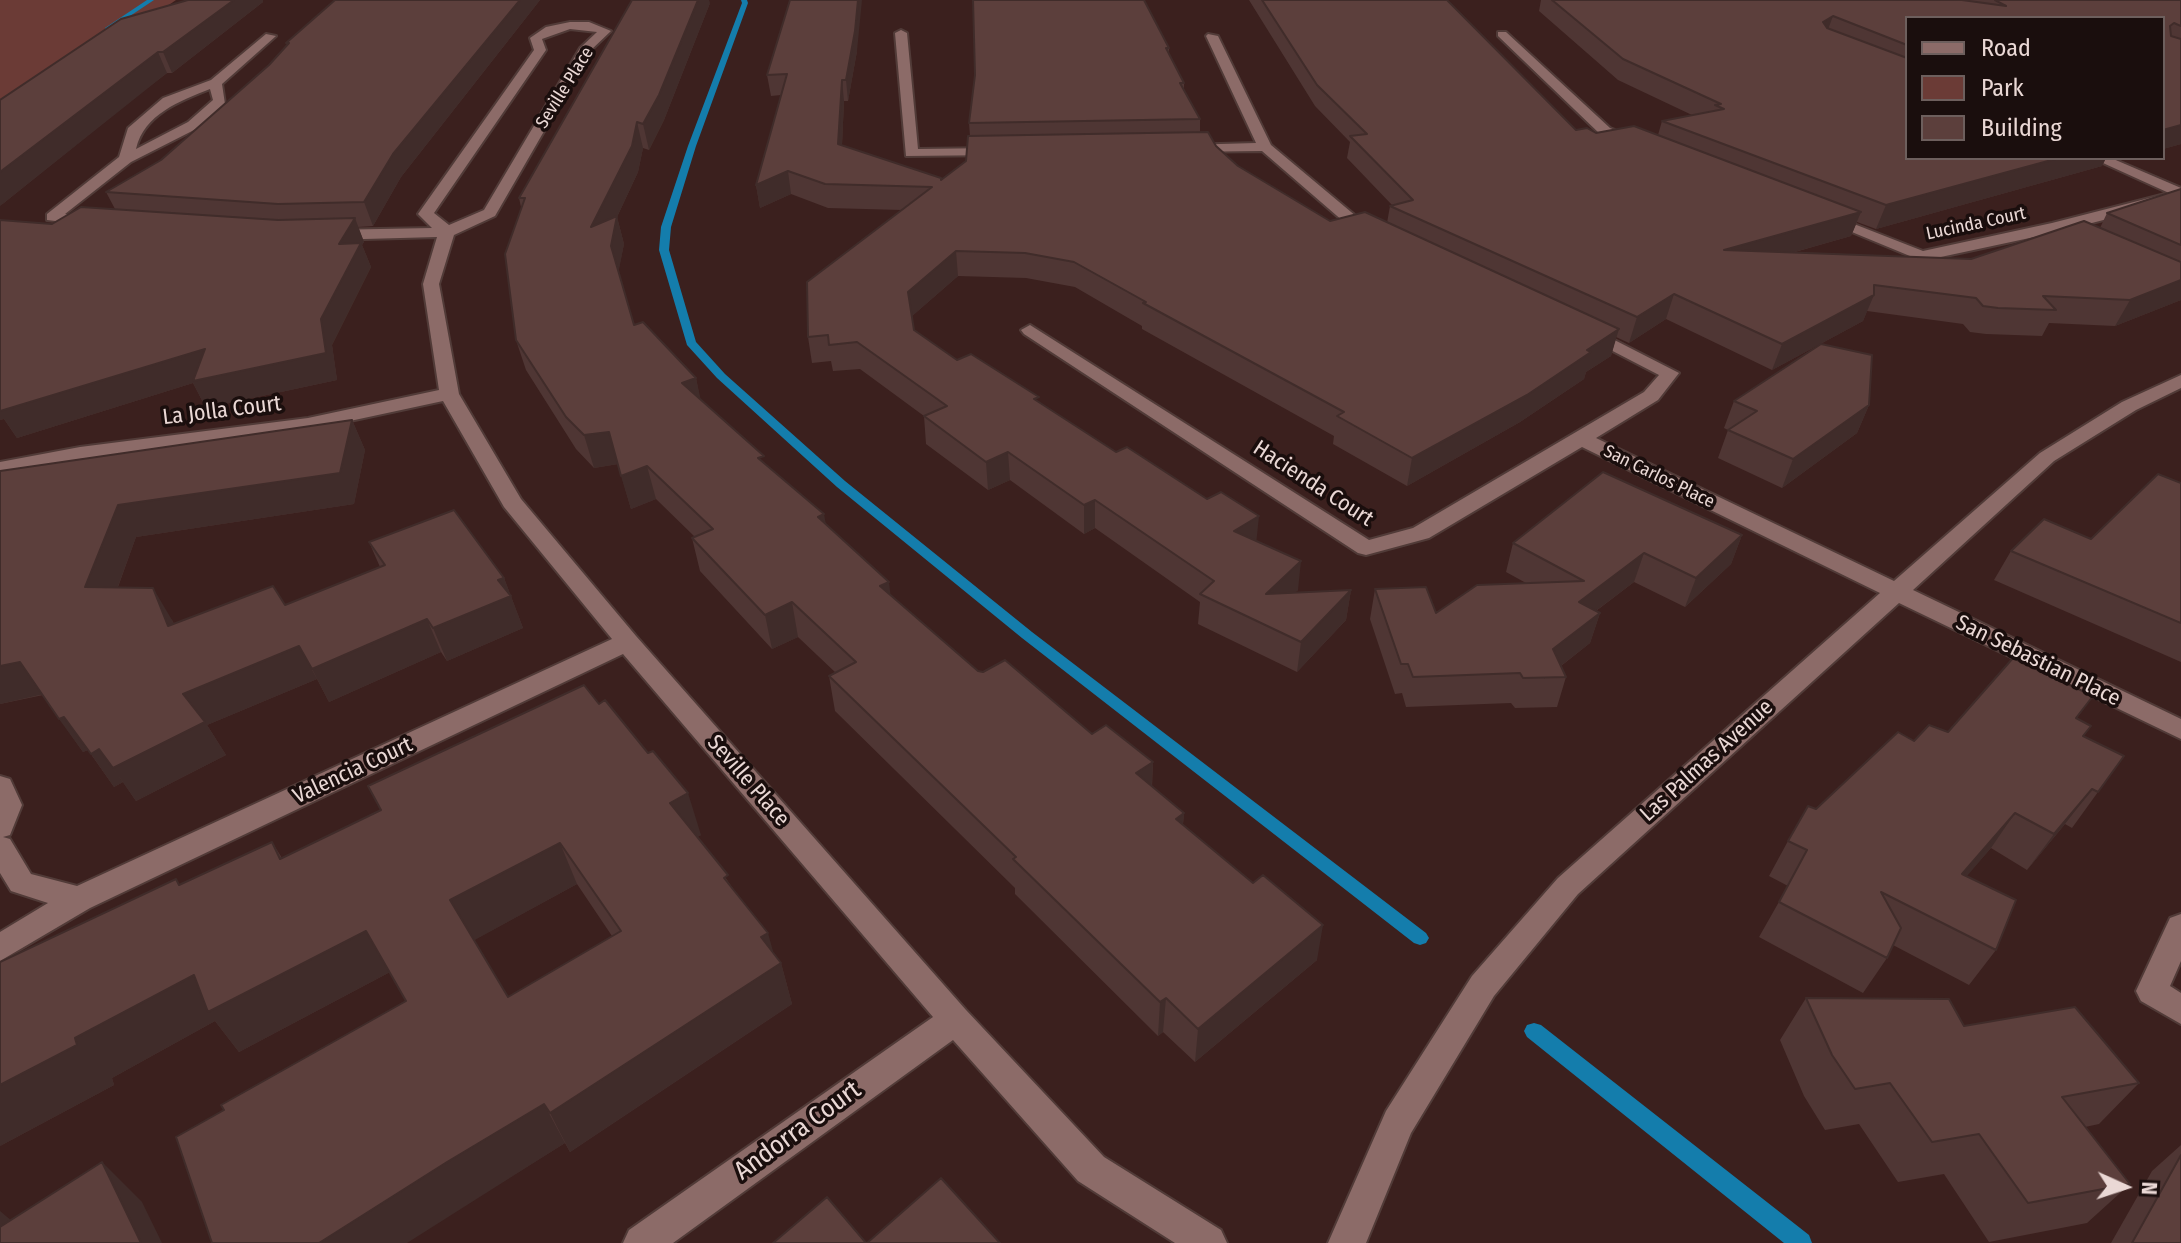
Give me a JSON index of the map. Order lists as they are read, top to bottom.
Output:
{
  "streets": {
    "street": [
      "Seville Place",
      "Lucinda Court",
      "La Jolla Court",
      "San Carlos Place",
      "Hacienda Court",
      "San Sebastian Place",
      "Las Palmas Avenue",
      "Valencia Court",
      "Andorra Court"
    ]
  },
  "crossings": [
    ["Seville Place", "La Jolla Court"],
    ["Seville Place", "Valencia Court"],
    ["Seville Place", "Andorra Court"],
    ["San Carlos Place", "Hacienda Court"],
    ["San Carlos Place", "San Sebastian Place"],
    ["San Carlos Place", "Las Palmas Avenue"],
    ["San Sebastian Place", "Las Palmas Avenue"]
  ],
  "legend": ["Road", "Park", "Building"],
  "north": "right"
}
